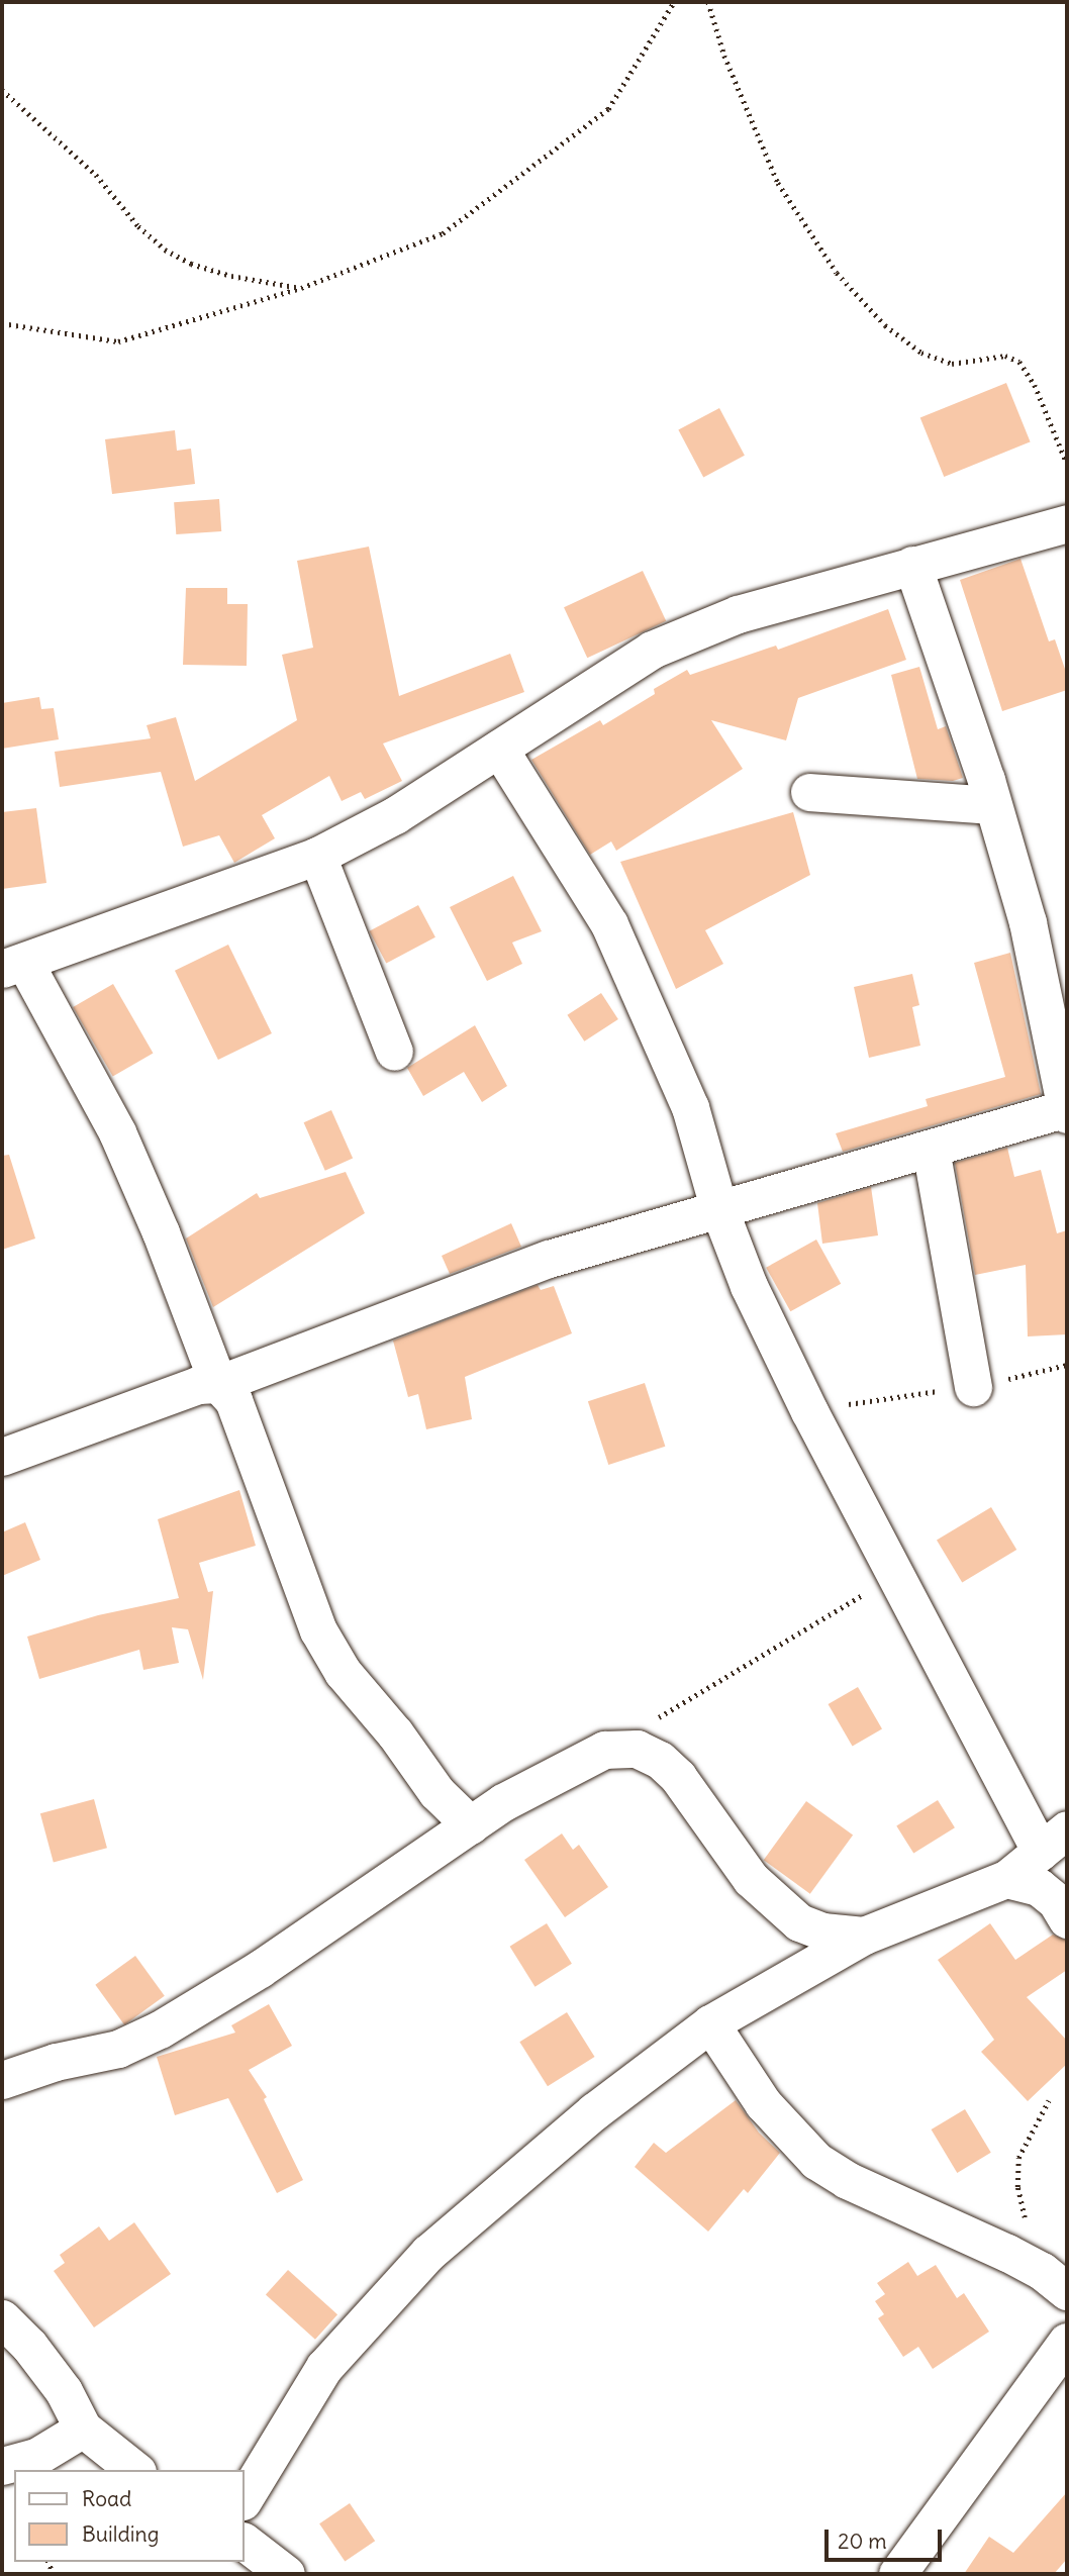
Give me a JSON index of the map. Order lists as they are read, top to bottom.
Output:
{
  "legend": ["Road", "Building"],
  "scale_bar": "20 m"
}
